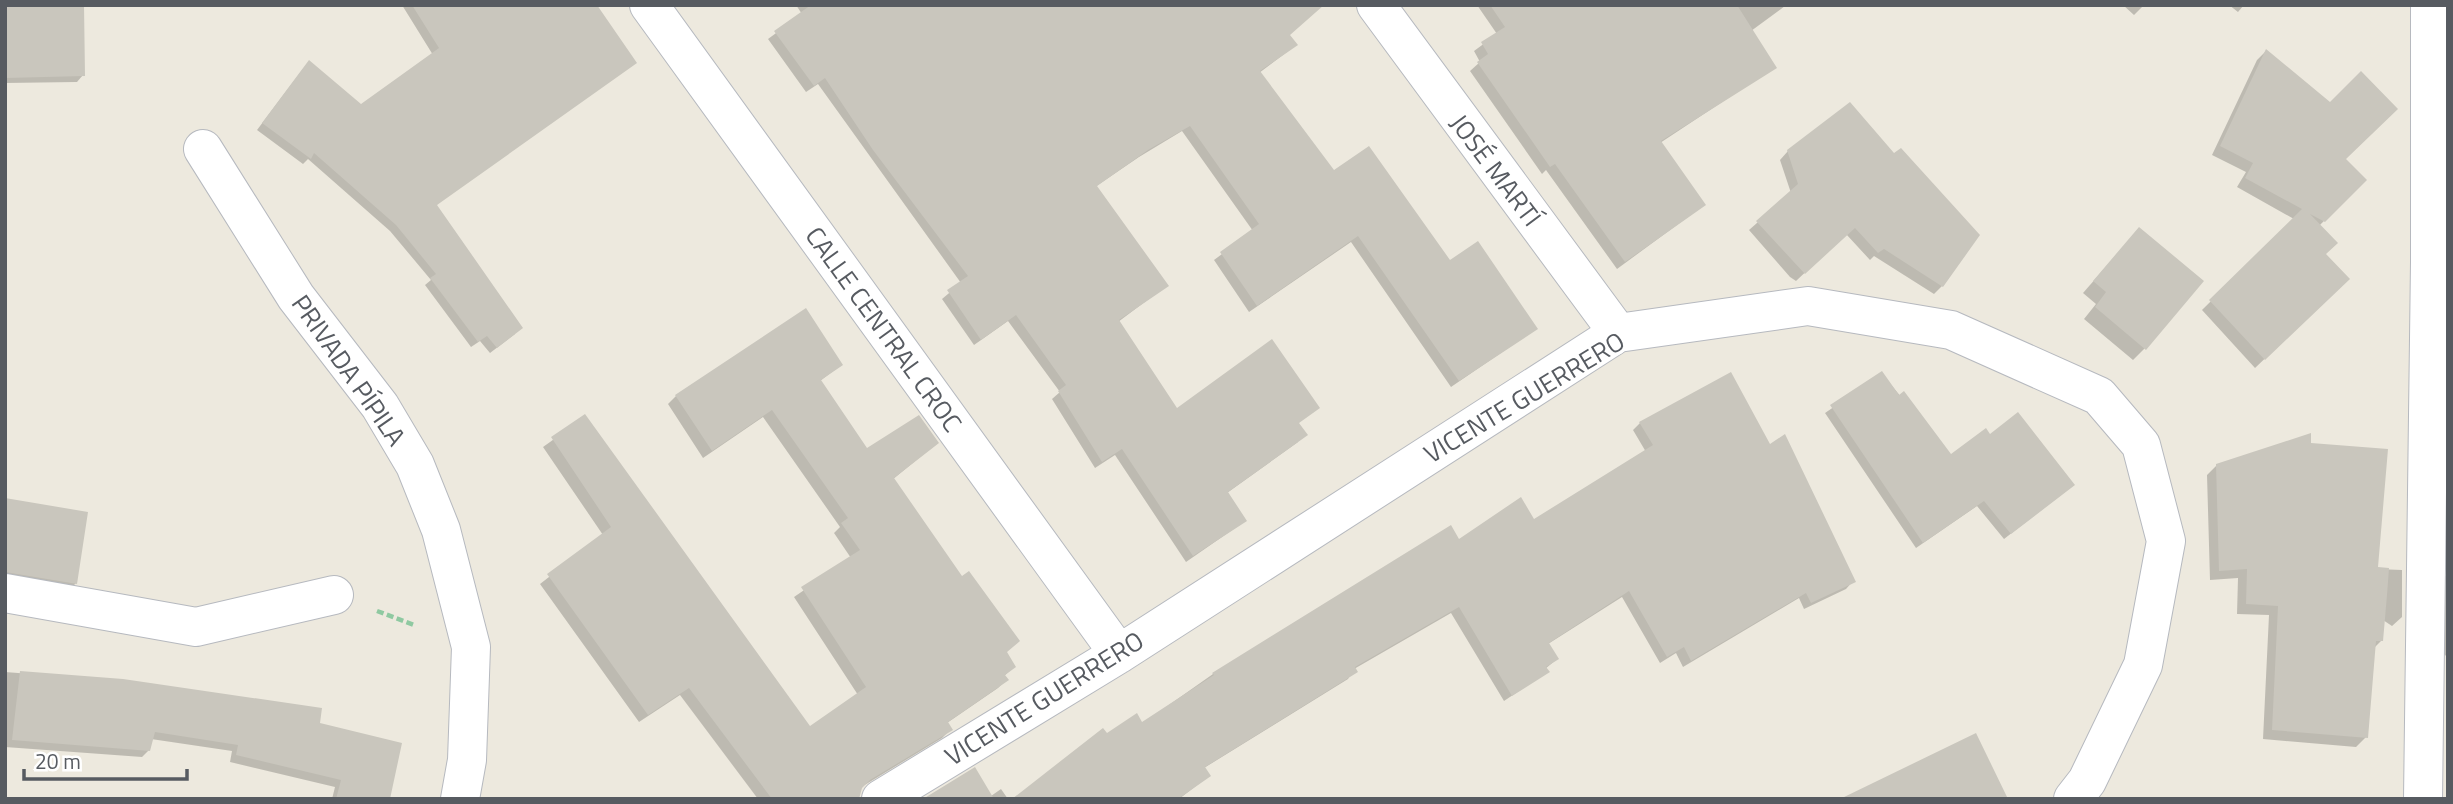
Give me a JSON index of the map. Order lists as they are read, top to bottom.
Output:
{
  "streets": {
    "street": [
      "JOSÉ MARTÍ",
      "CALLE CENTRAL CROC",
      "PRIVADA PÍPILA",
      "VICENTE GUERRERO"
    ]
  },
  "crossings": [
    ["JOSÉ MARTÍ", "VICENTE GUERRERO"],
    ["CALLE CENTRAL CROC", "VICENTE GUERRERO"]
  ],
  "scale_bar": "20 m"
}
